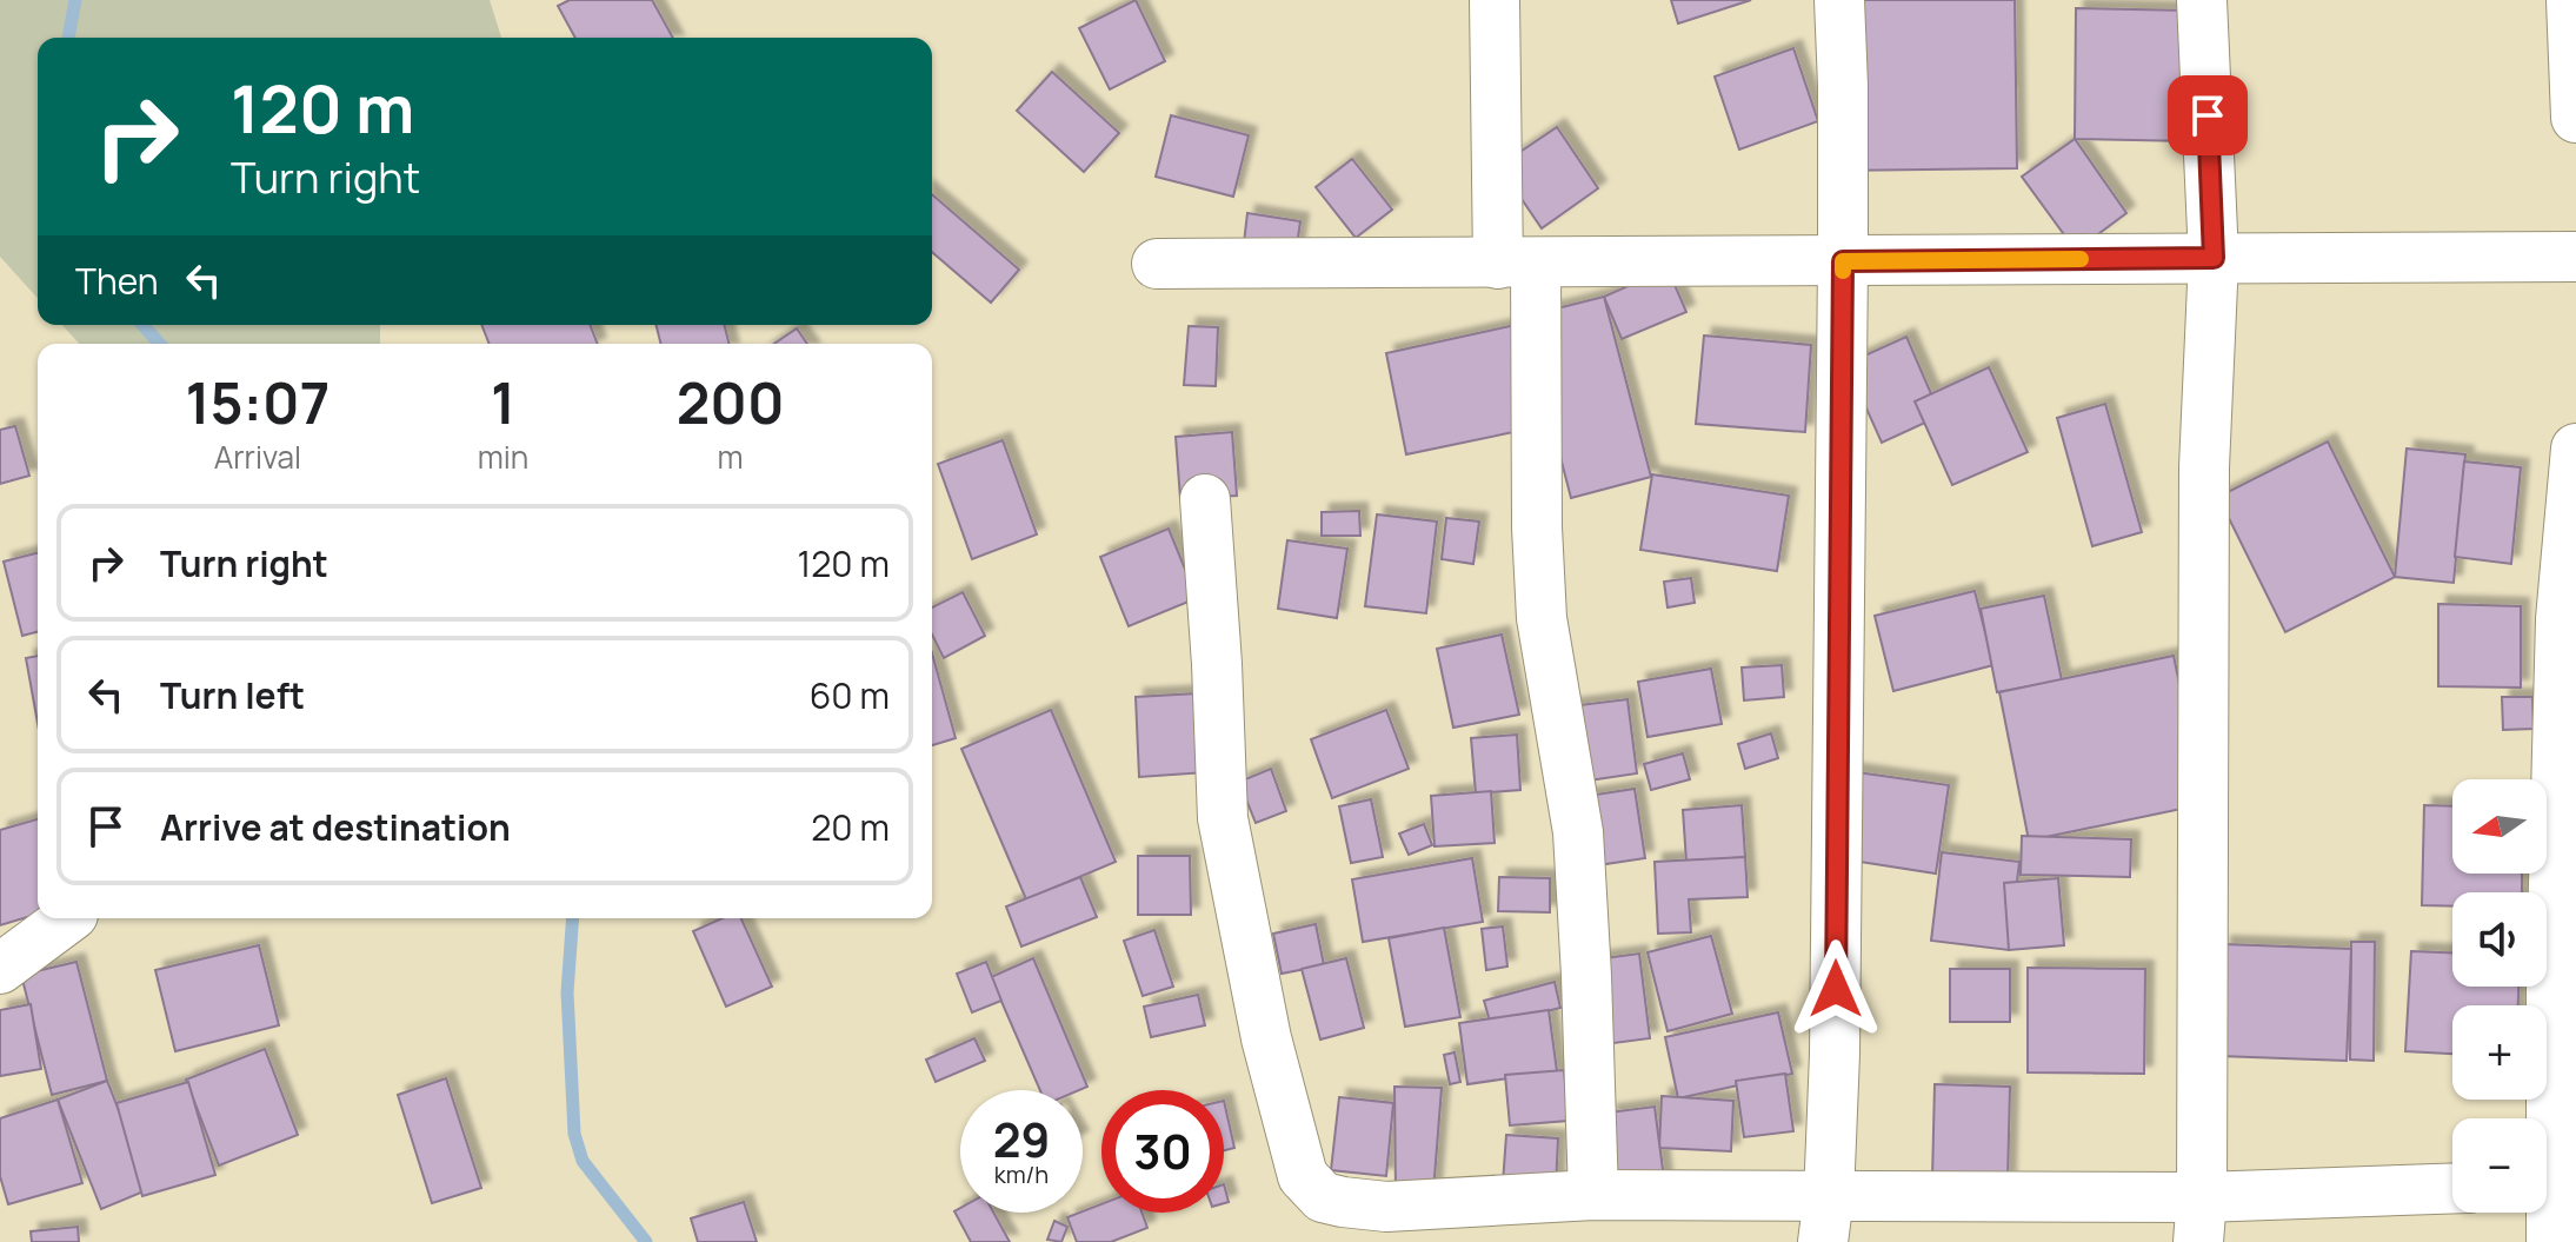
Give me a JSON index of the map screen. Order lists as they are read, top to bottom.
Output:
{
  "north": "left",
  "page": {
    "turn": ["120 m", "Turn right"],
    "then": "Then",
    "eta": [
      "15:07",
      "Arrival",
      "1",
      "min",
      "200",
      "m"
    ],
    "list": [
      {
        "name": "Turn right",
        "value": "120 m"
      },
      {
        "name": "Turn left",
        "value": "60 m"
      },
      {
        "name": "Arrive at destination",
        "value": "20 m"
      }
    ],
    "map_buttons": ["+", "−"],
    "speed": "29 km/h",
    "limit": "30"
  }
}
